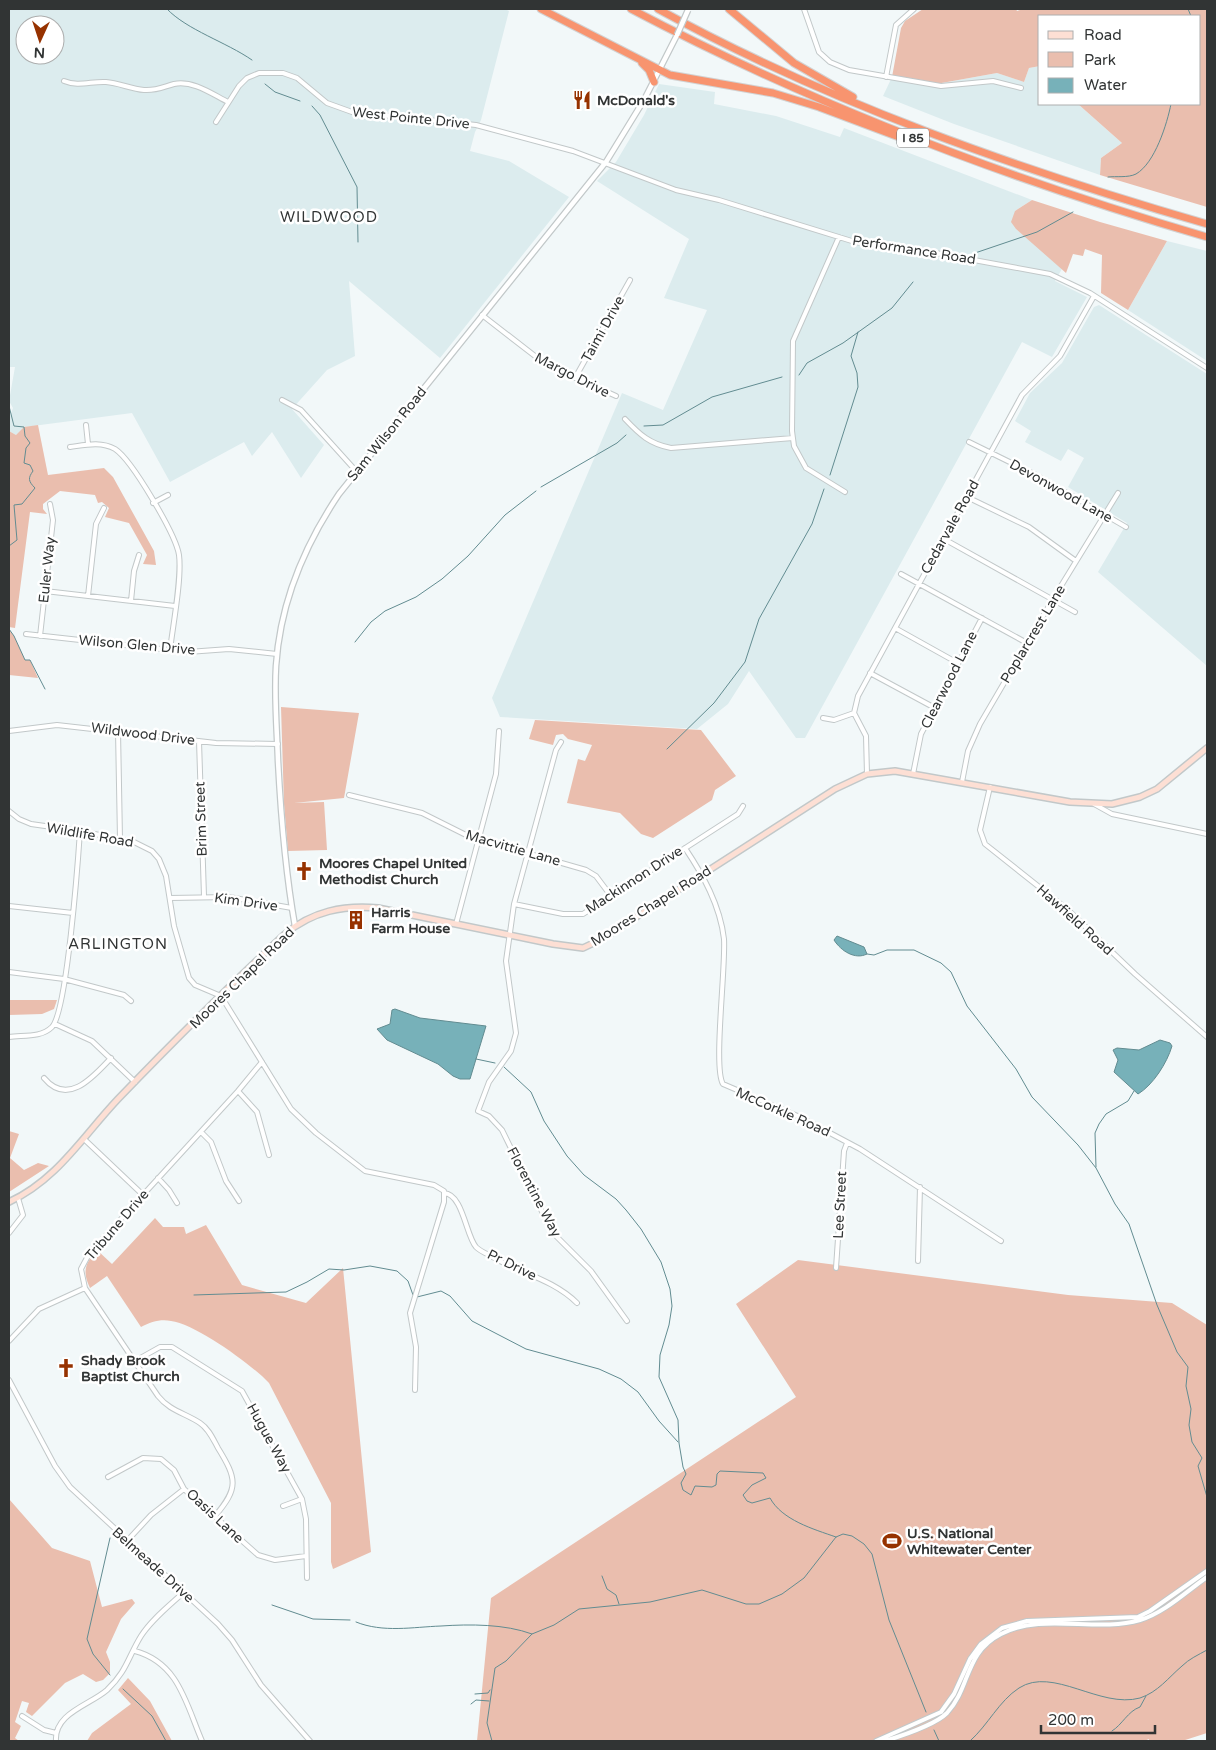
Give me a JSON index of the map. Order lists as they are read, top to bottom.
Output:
{
  "streets": {
    "highway": ["I 85"],
    "main road": ["Moores Chapel Road"],
    "street": [
      "West Pointe Drive",
      "Performance Road",
      "Taimi Drive",
      "Margo Drive",
      "Sam Wilson Road",
      "Devonwood Lane",
      "Cedarvale Road",
      "Euler Way",
      "Poplarcrest Lane",
      "Wilson Glen Drive",
      "Clearwood Lane",
      "Wildwood Drive",
      "Brim Street",
      "Wildlife Road",
      "Macvittie Lane",
      "Mackinnon Drive",
      "Kim Drive",
      "Hawfield Road",
      "McCorkle Road",
      "Florentine Way",
      "Lee Street",
      "Tribune Drive",
      "Pr Drive",
      "Hugue Way",
      "Oasis Lane",
      "Belmeade Drive"
    ]
  },
  "crossings": [
    ["West Pointe Drive", "Performance Road"],
    ["West Pointe Drive", "Sam Wilson Road"],
    ["Performance Road", "Sam Wilson Road"],
    ["Performance Road", "Cedarvale Road"],
    ["Taimi Drive", "Margo Drive"],
    ["Margo Drive", "Sam Wilson Road"],
    ["Sam Wilson Road", "Wilson Glen Drive"],
    ["Sam Wilson Road", "Wildwood Drive"],
    ["Sam Wilson Road", "Kim Drive"],
    ["Sam Wilson Road", "Moores Chapel Road"],
    ["Devonwood Lane", "Cedarvale Road"],
    ["Devonwood Lane", "Poplarcrest Lane"],
    ["Euler Way", "Wilson Glen Drive"],
    ["Poplarcrest Lane", "Moores Chapel Road"],
    ["Clearwood Lane", "Moores Chapel Road"],
    ["Wildwood Drive", "Brim Street"],
    ["Brim Street", "Kim Drive"],
    ["Wildlife Road", "Kim Drive"],
    ["Wildlife Road", "Moores Chapel Road"],
    ["Macvittie Lane", "Mackinnon Drive"],
    ["Mackinnon Drive", "McCorkle Road"],
    ["Moores Chapel Road", "Hawfield Road"],
    ["Moores Chapel Road", "McCorkle Road"],
    ["Moores Chapel Road", "Florentine Way"],
    ["McCorkle Road", "Lee Street"],
    ["Tribune Drive", "Hugue Way"],
    ["Tribune Drive", "Oasis Lane"],
    ["Hugue Way", "Oasis Lane"]
  ],
  "districts": ["WILDWOOD", "ARLINGTON"],
  "places": {
    "restaurant": ["McDonald's"],
    "church": ["Moores Chapel United Methodist Church", "Shady Brook Baptist Church"],
    "building": ["Harris Farm House"],
    "sports": ["U.S. National Whitewater Center"]
  },
  "legend": ["Road", "Park", "Water"],
  "scale_bar": "200 m",
  "north": "bottom"
}
